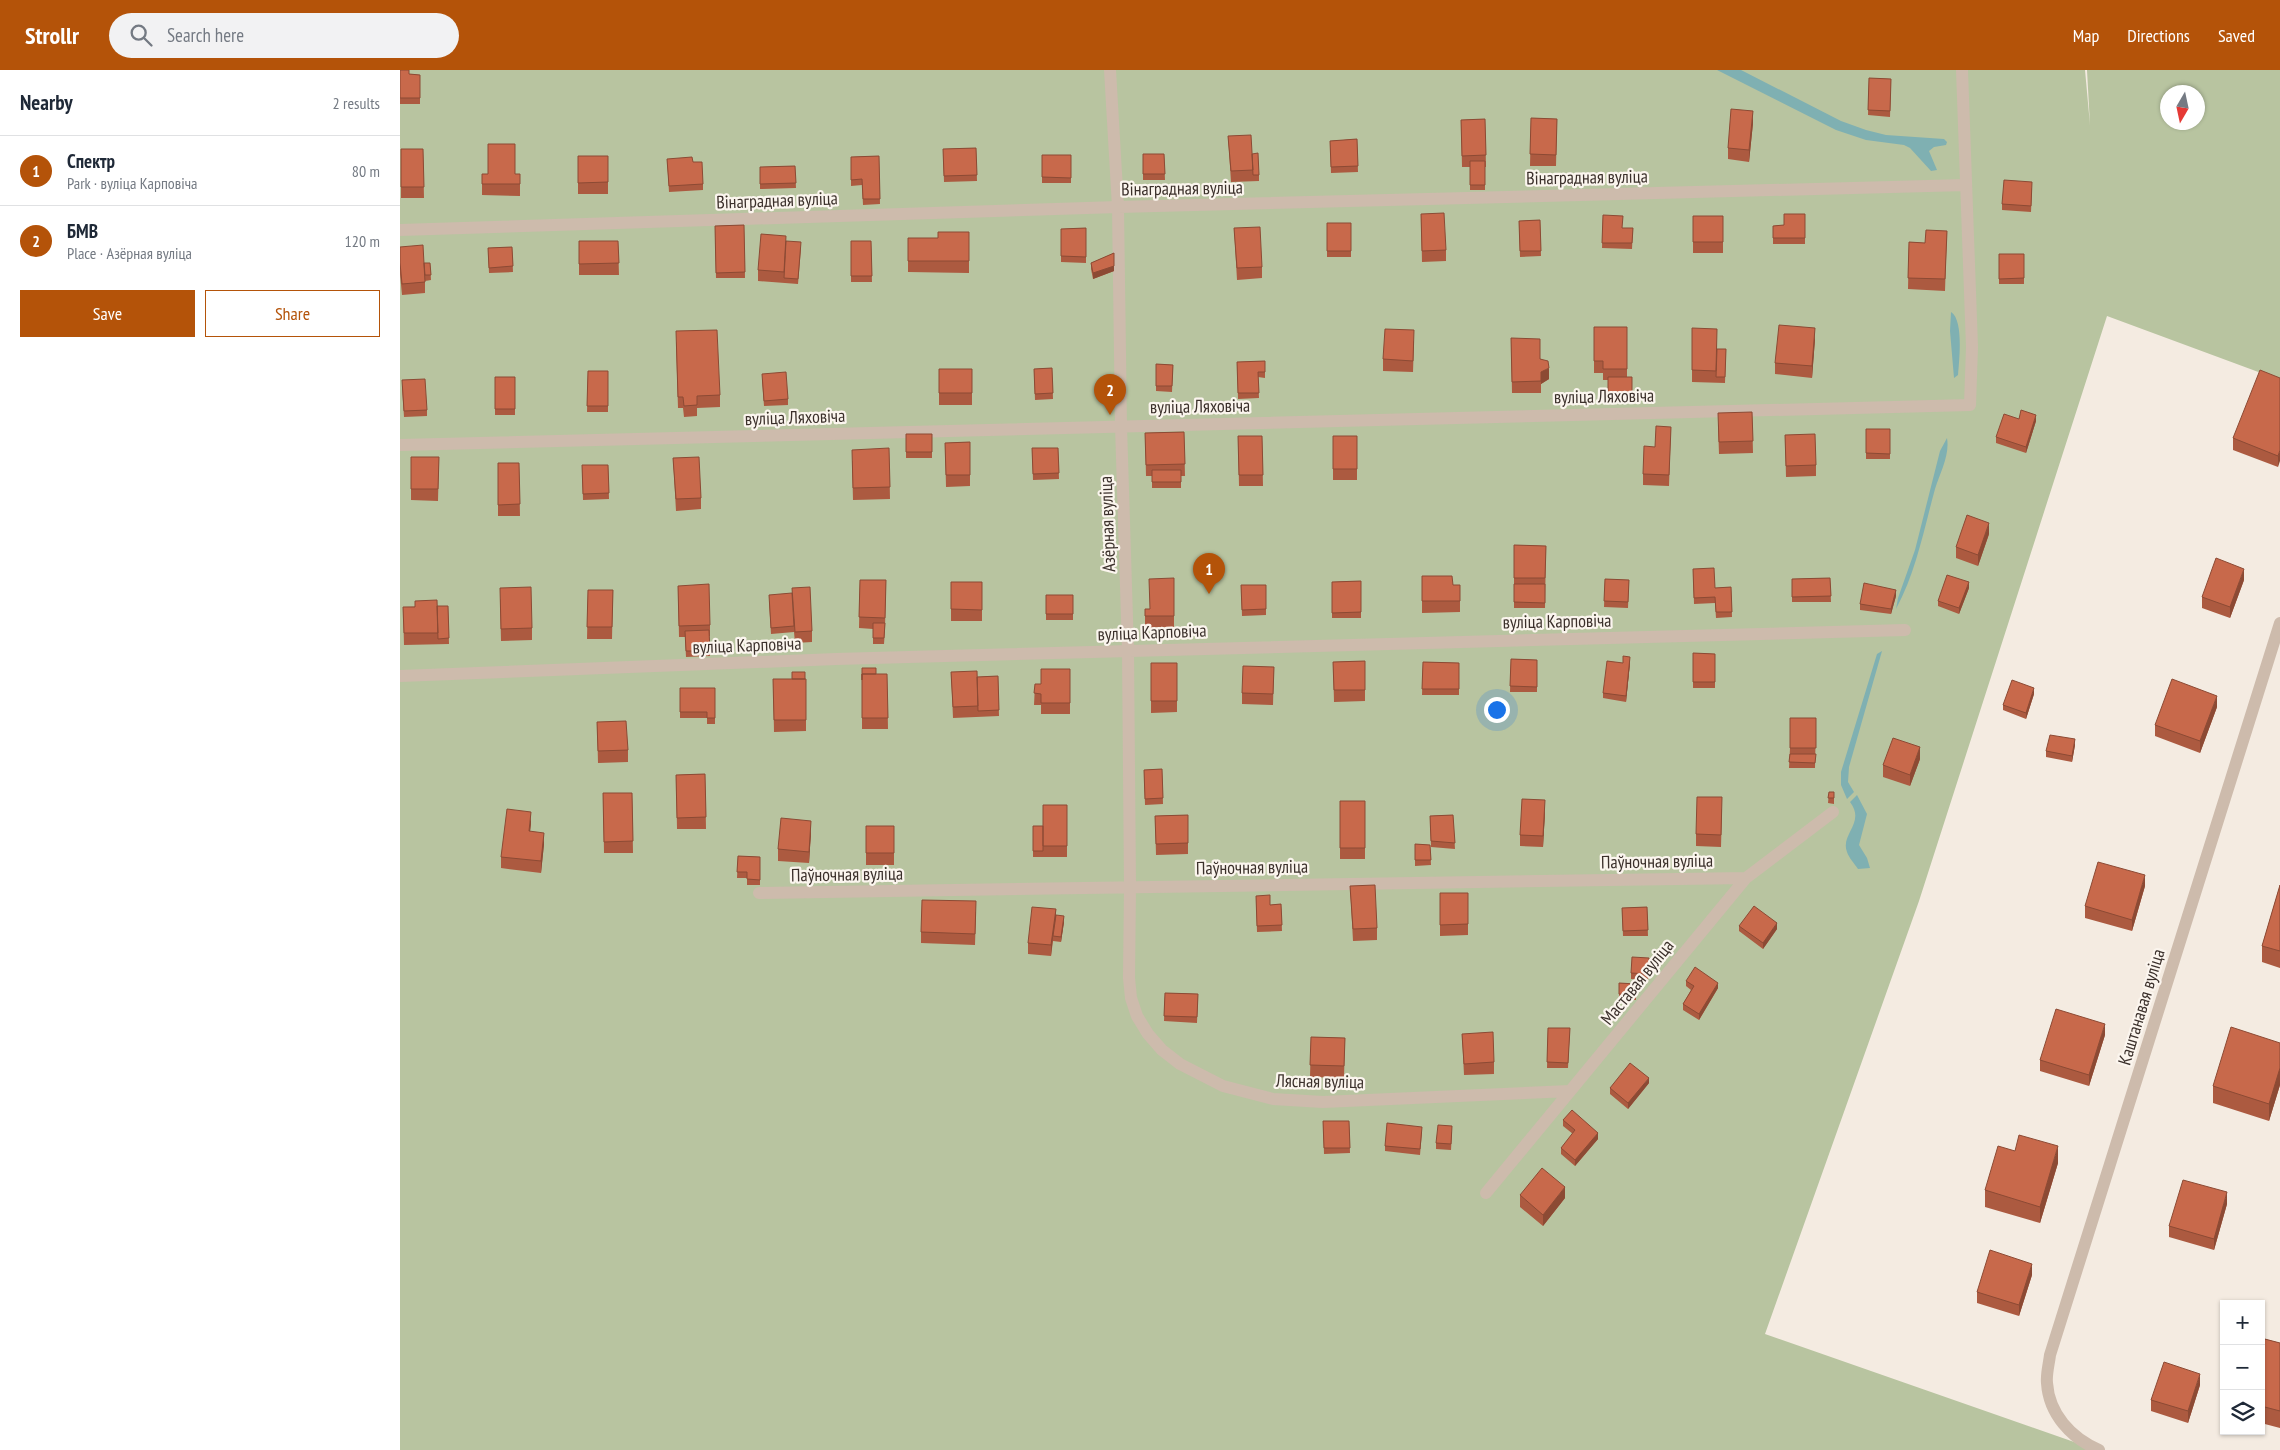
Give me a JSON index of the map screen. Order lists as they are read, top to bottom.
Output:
{
  "streets": {
    "street": [
      "Вінаградная вуліца",
      "вуліца Ляховіча",
      "Азёрная вуліца",
      "вуліца Карповіча",
      "Паўночная вуліца",
      "Маставая вуліца",
      "Каштанавая вуліца",
      "Лясная вуліца"
    ]
  },
  "crossings": [
    ["Вінаградная вуліца", "вуліца Ляховіча"],
    ["Вінаградная вуліца", "Азёрная вуліца"],
    ["вуліца Ляховіча", "Азёрная вуліца"],
    ["Азёрная вуліца", "вуліца Карповіча"],
    ["Азёрная вуліца", "Паўночная вуліца"],
    ["Азёрная вуліца", "Лясная вуліца"],
    ["Паўночная вуліца", "Маставая вуліца"],
    ["Маставая вуліца", "Лясная вуліца"]
  ],
  "north": "bottom",
  "page": {
    "header": "Strollr",
    "search": "Search here",
    "nav": ["Map", "Directions", "Saved"],
    "heading": ["Nearby", "2 results"],
    "list": [
      {
        "mark": "1",
        "name": "Спектр",
        "note": "Park · вуліца Карповіча",
        "value": "80 m"
      },
      {
        "mark": "2",
        "name": "БМВ",
        "note": "Place · Азёрная вуліца",
        "value": "120 m"
      }
    ],
    "buttons": ["Save", "Share"],
    "pins": ["2", "1"],
    "map_buttons": ["+", "−"]
  }
}
